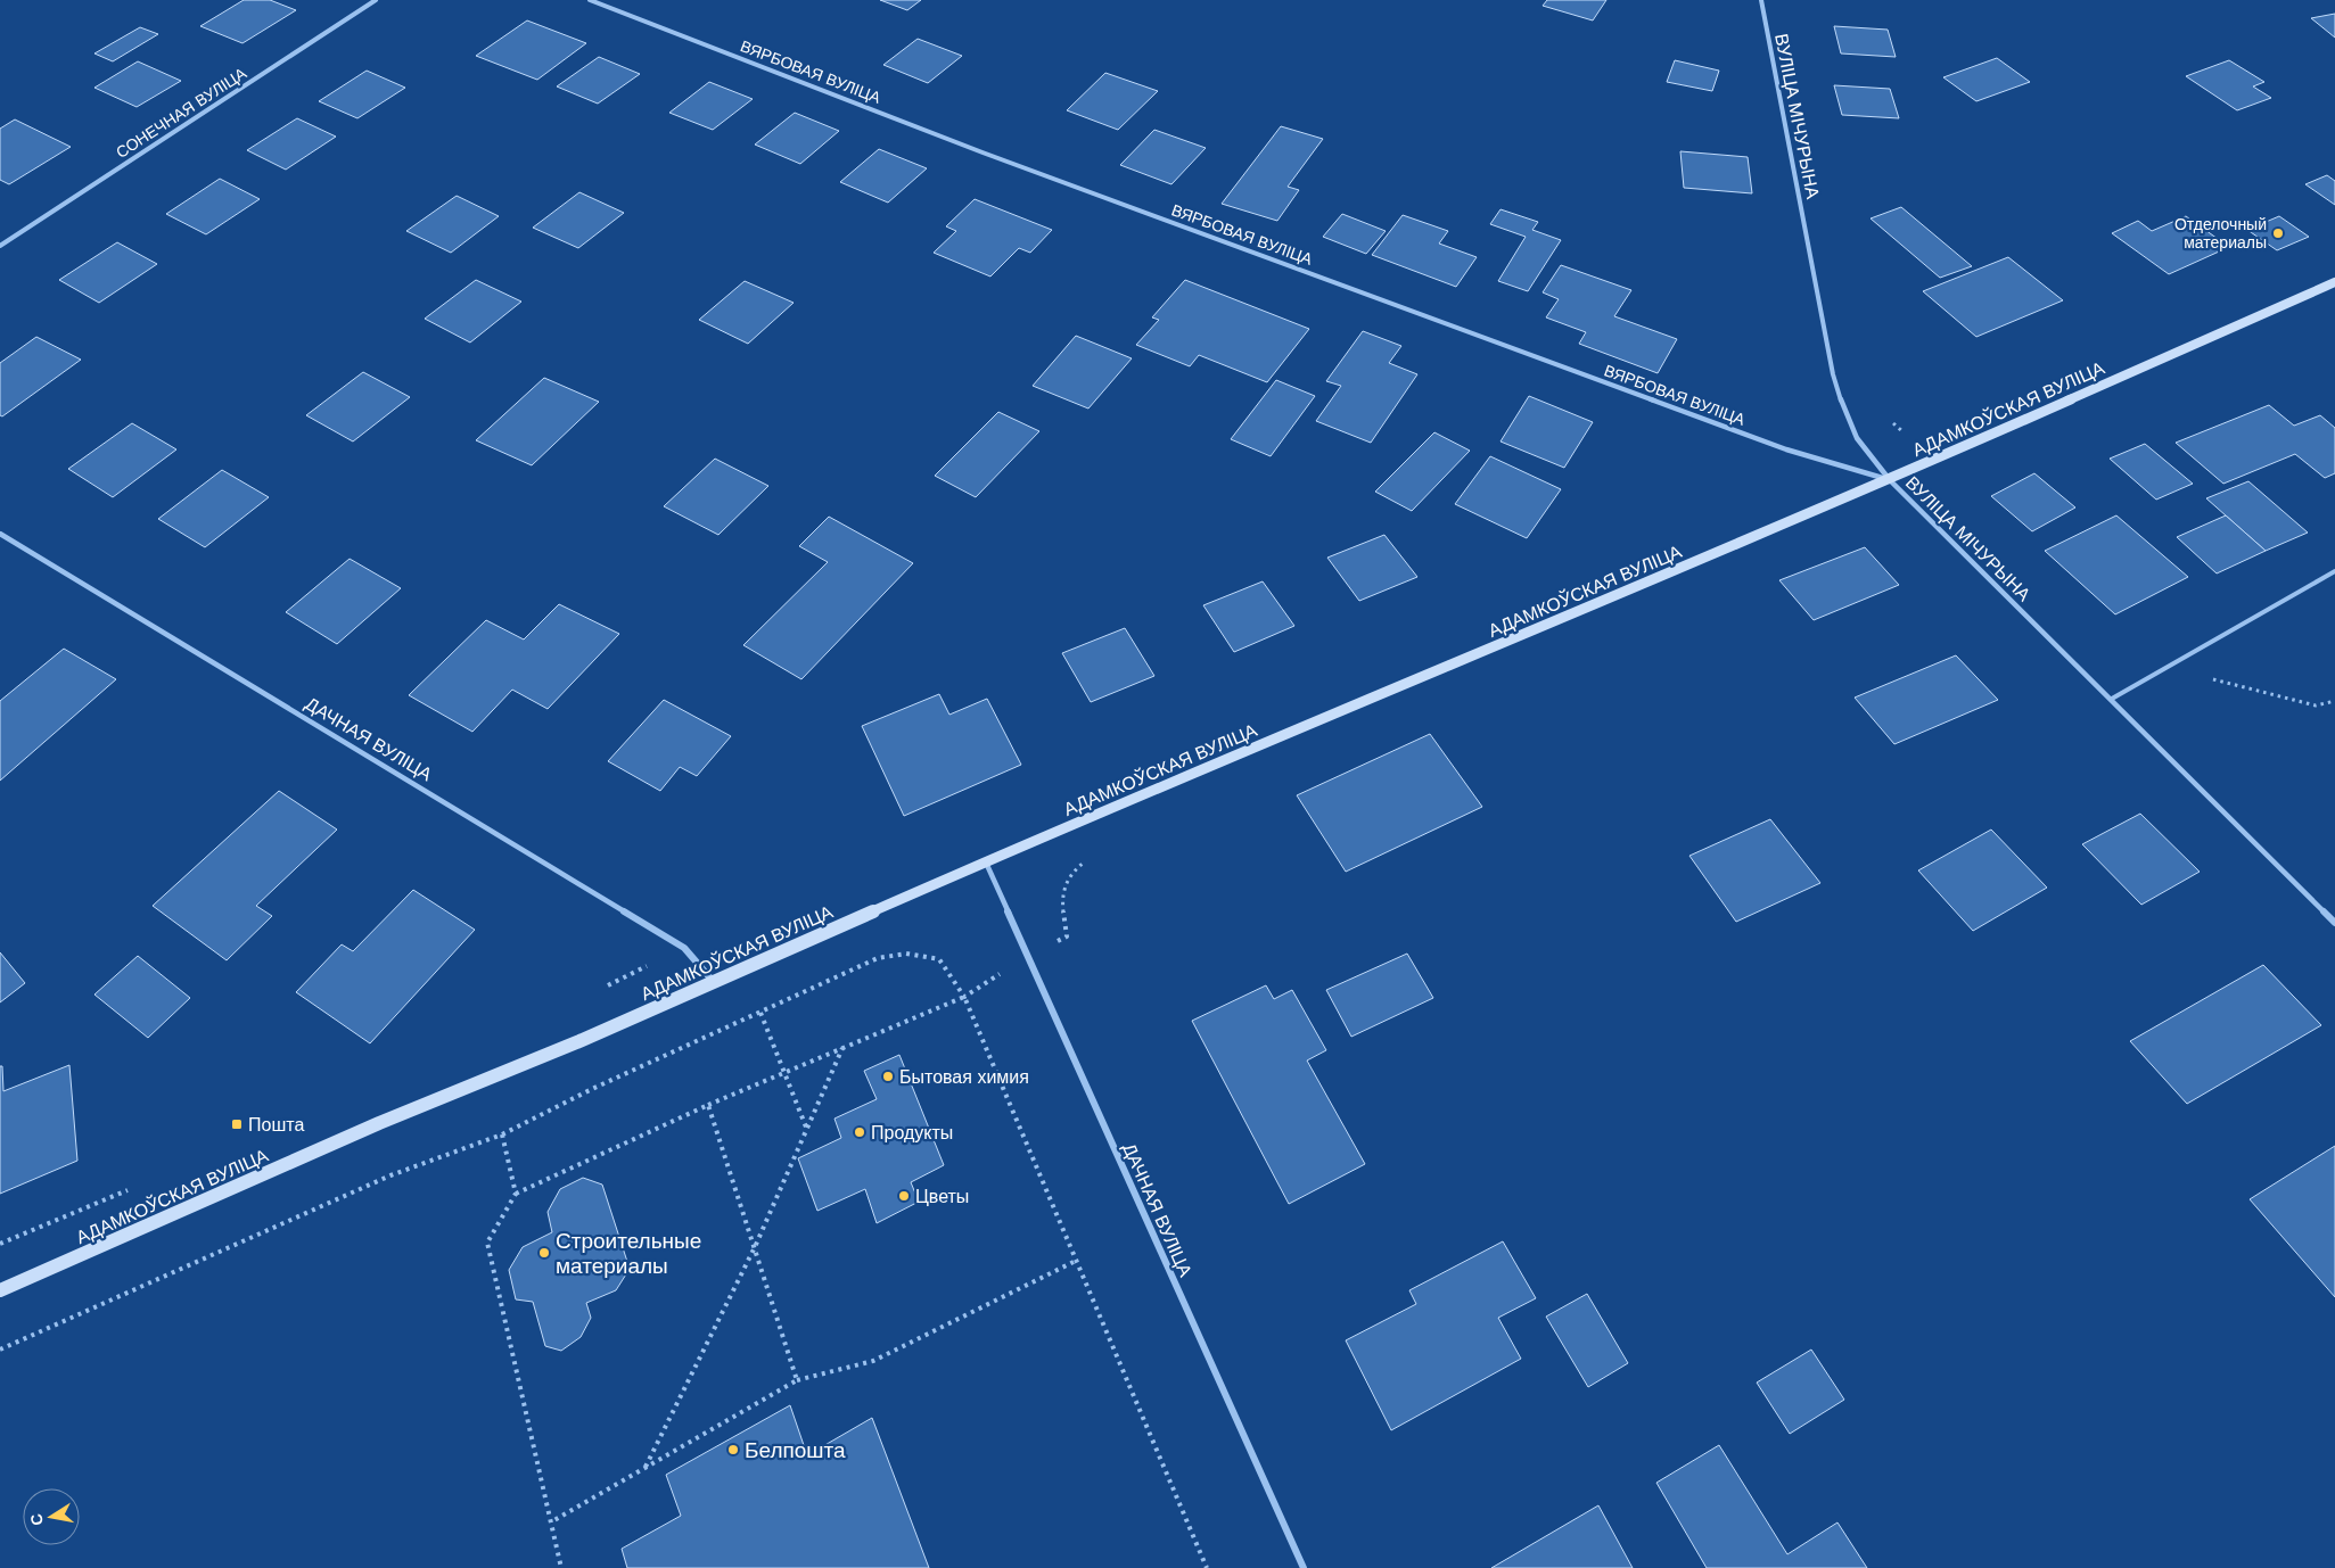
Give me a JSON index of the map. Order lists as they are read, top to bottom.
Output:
{
  "streets": {
    "street": [
      "ВЯРБОВАЯ ВУЛІЦА",
      "СОНЕЧНАЯ ВУЛІЦА",
      "ВУЛІЦА МІЧУРЫНА",
      "АДАМКОЎСКАЯ ВУЛІЦА",
      "ДАЧНАЯ ВУЛІЦА"
    ]
  },
  "crossings": [
    ["ВЯРБОВАЯ ВУЛІЦА", "ВУЛІЦА МІЧУРЫНА"],
    ["ВЯРБОВАЯ ВУЛІЦА", "АДАМКОЎСКАЯ ВУЛІЦА"],
    ["ВУЛІЦА МІЧУРЫНА", "АДАМКОЎСКАЯ ВУЛІЦА"],
    ["АДАМКОЎСКАЯ ВУЛІЦА", "ДАЧНАЯ ВУЛІЦА"]
  ],
  "places": {
    "other": [
      "Отделочный материалы",
      "Бытовая химия",
      "Продукты",
      "Цветы",
      "Строительные материалы",
      "Белпошта"
    ],
    "transit": ["Пошта"]
  },
  "north": "left"
}
